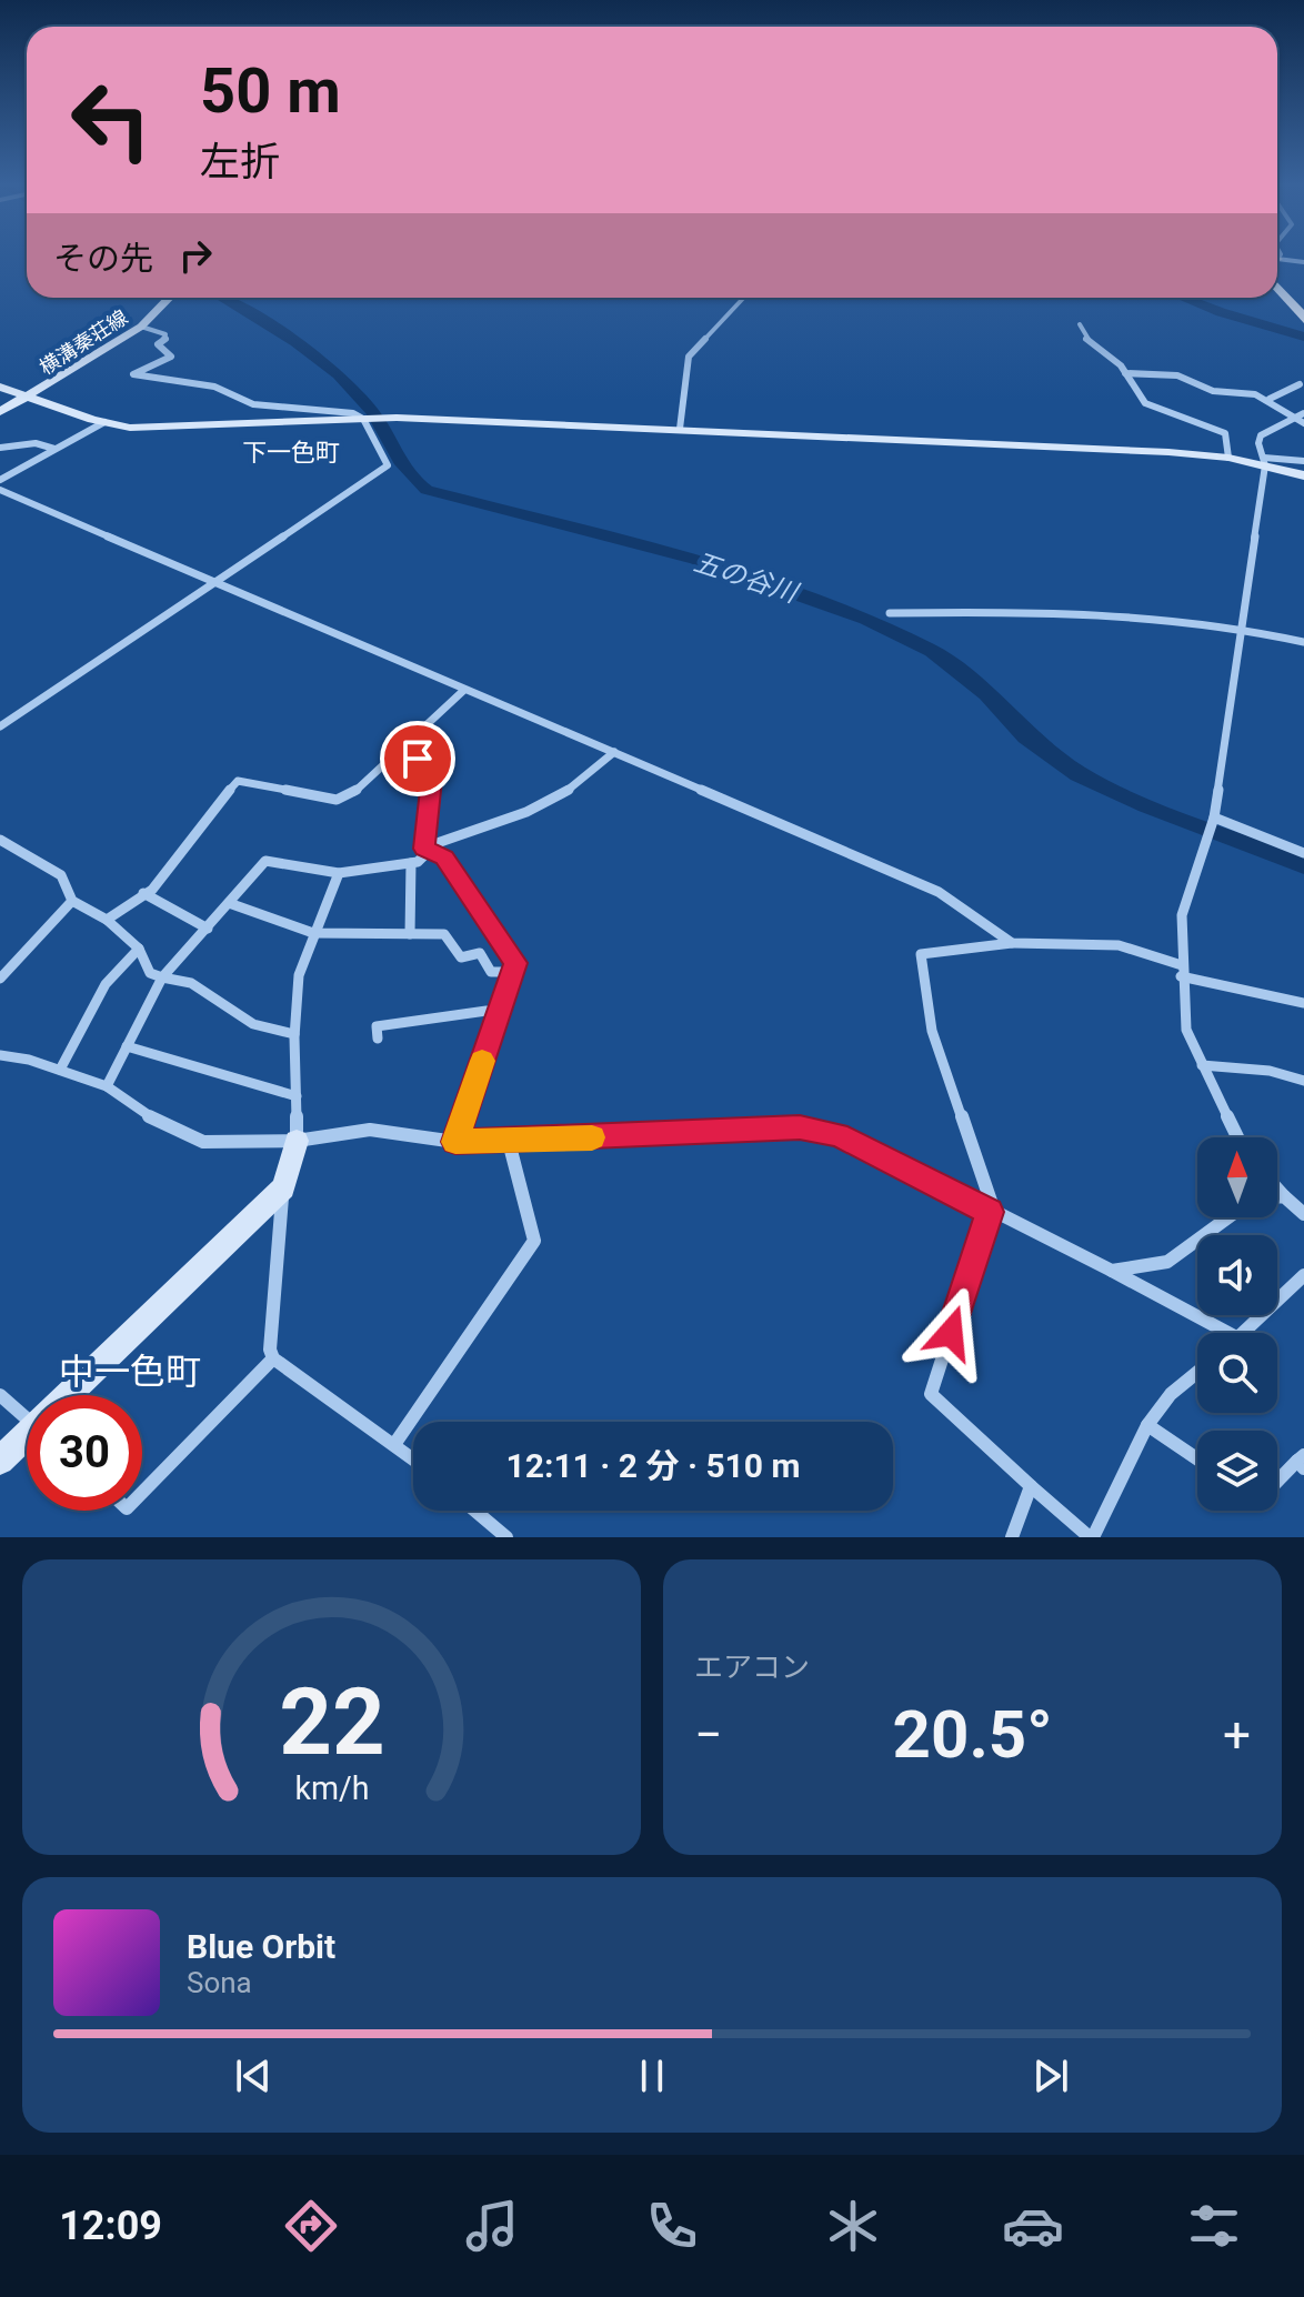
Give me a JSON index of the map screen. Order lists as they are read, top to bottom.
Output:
{
  "streets": {
    "street": ["横溝秦荘線"]
  },
  "districts": ["下一色町", "中一色町"],
  "water": ["五の谷川"],
  "north": "top",
  "page": {
    "turn": ["50 m", "左折"],
    "then": "その先",
    "limit": "30",
    "trip": "12:11 · 2 分 · 510 m",
    "tile": "エアコン",
    "heat": ["−", "20.5°", "+"],
    "song": ["Blue Orbit", "Sona"],
    "tabs": "12:09",
    "gauge": ["22", "km/h"]
  }
}
